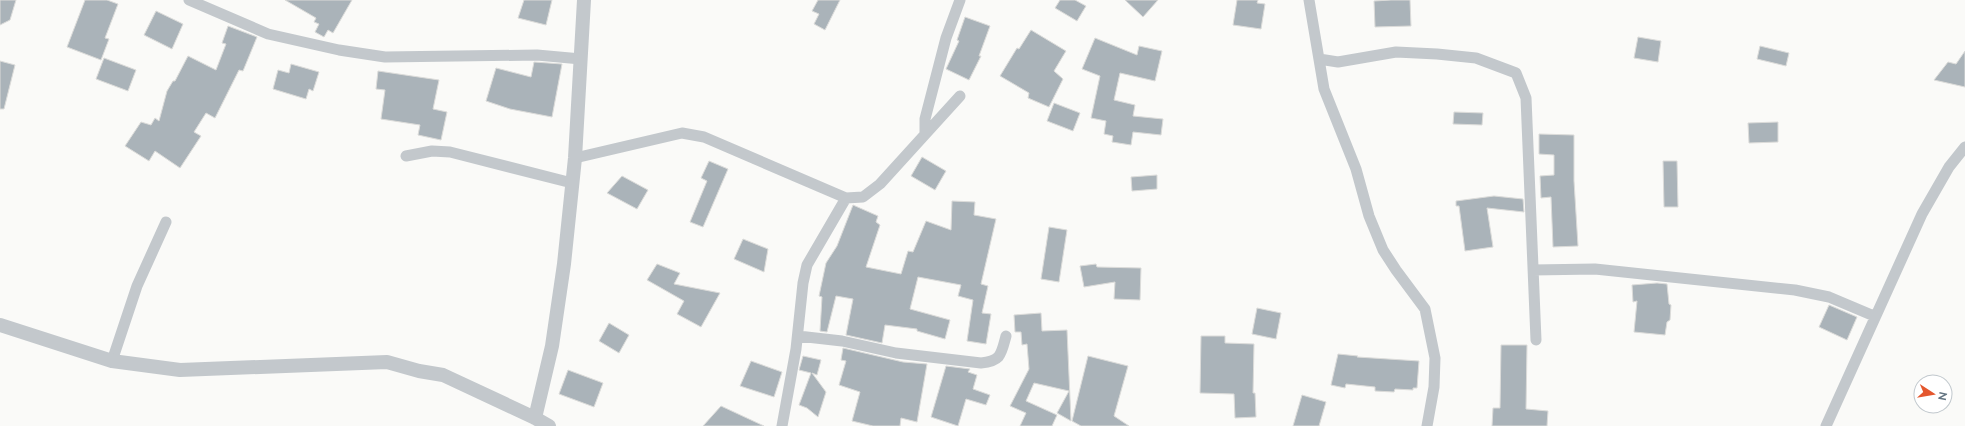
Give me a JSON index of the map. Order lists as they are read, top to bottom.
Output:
{
  "north": "right"
}
